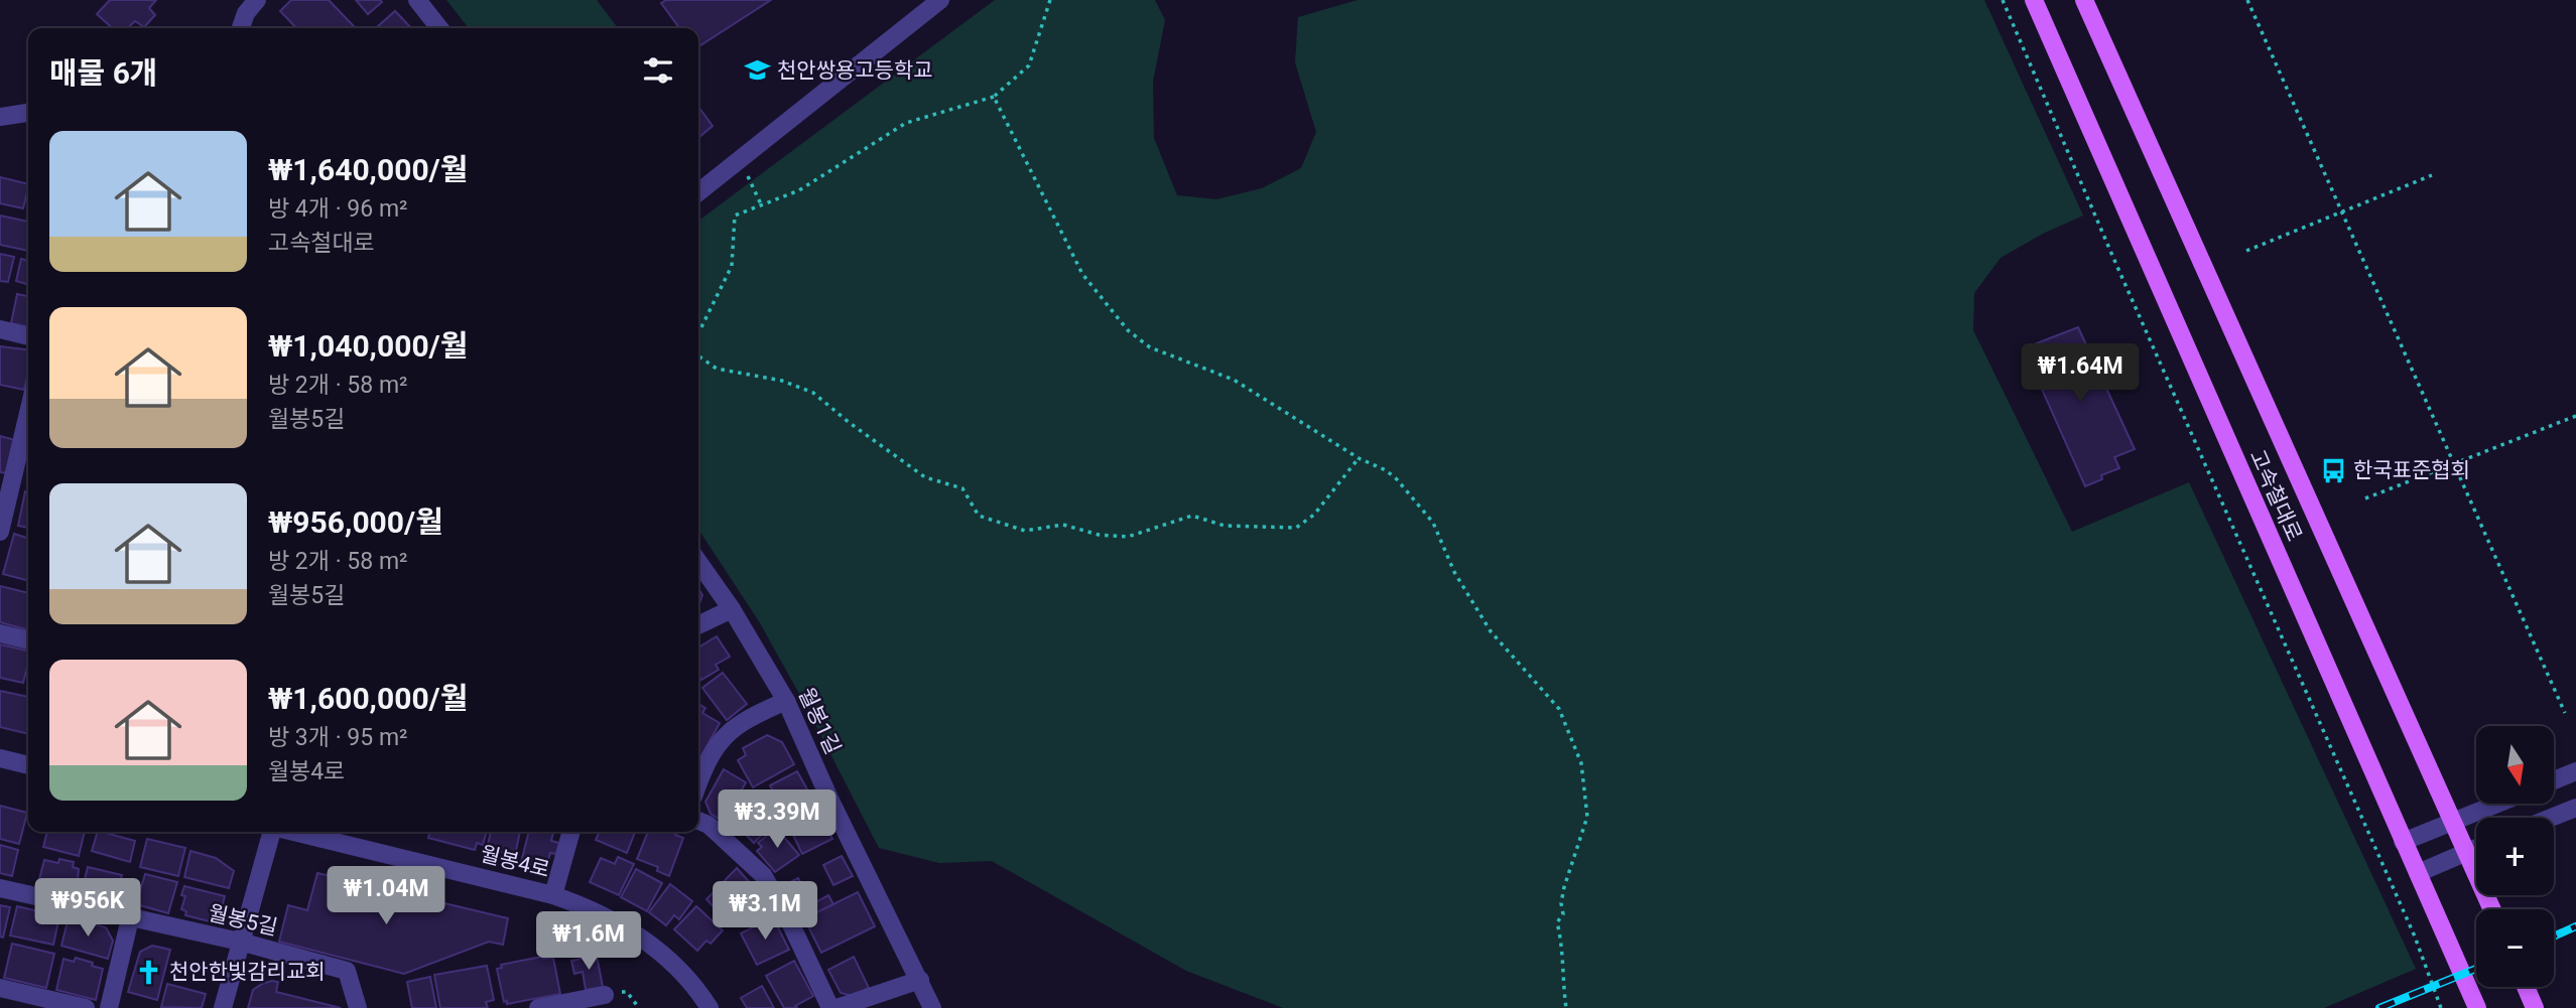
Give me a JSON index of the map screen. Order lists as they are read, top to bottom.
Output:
{
  "streets": {
    "main road": ["고속철대로"],
    "street": ["월봉1길", "월봉4로", "월봉5길"]
  },
  "places": {
    "school or university": ["천안쌍용고등학교"],
    "bus stop": ["한국표준협회"],
    "church": ["천안한빛감리교회"]
  },
  "north": "bottom",
  "page": {
    "heading": "매물 6개",
    "list": [
      {
        "name": "₩1,640,000/월",
        "note": "방 4개 · 96 m² · 고속철대로"
      },
      {
        "name": "₩1,040,000/월",
        "note": "방 2개 · 58 m² · 월봉5길"
      },
      {
        "name": "₩956,000/월",
        "note": "방 2개 · 58 m² · 월봉5길"
      },
      {
        "name": "₩1,600,000/월",
        "note": "방 3개 · 95 m² · 월봉4로"
      }
    ],
    "price": [
      "₩1.64M",
      "₩3.39M",
      "₩1.04M",
      "₩956K",
      "₩3.1M",
      "₩1.6M"
    ],
    "map_buttons": ["+", "−"]
  }
}
